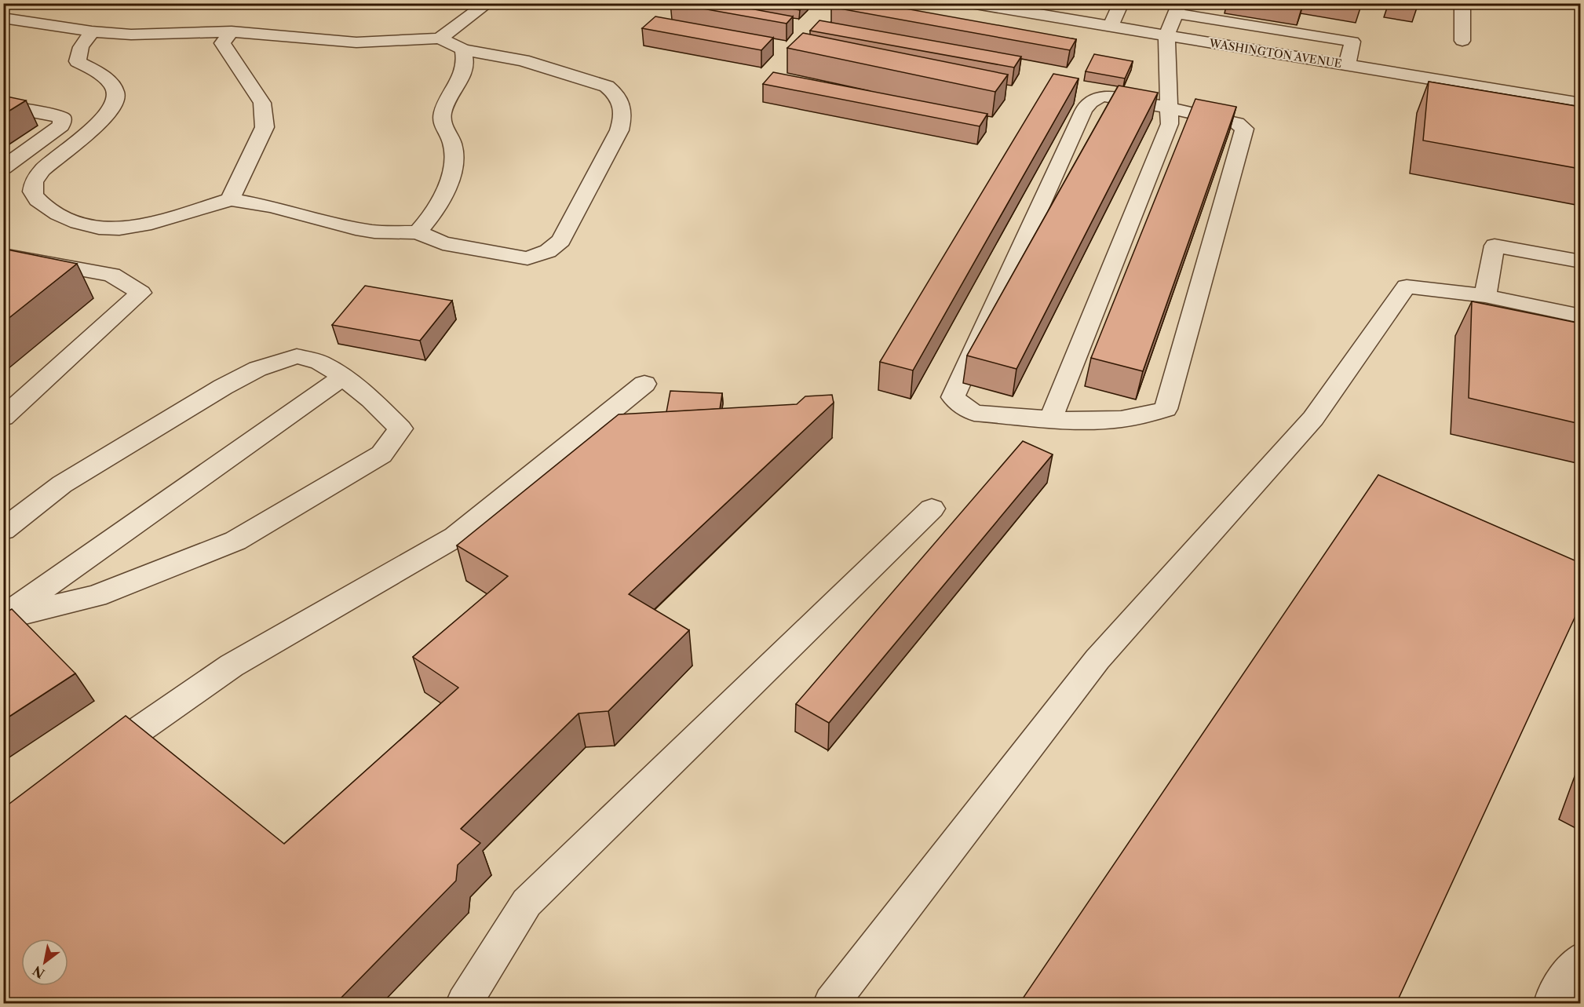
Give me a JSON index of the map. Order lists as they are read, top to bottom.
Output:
{
  "streets": {
    "street": ["WASHINGTON AVENUE"]
  },
  "north": "bottom left"
}
